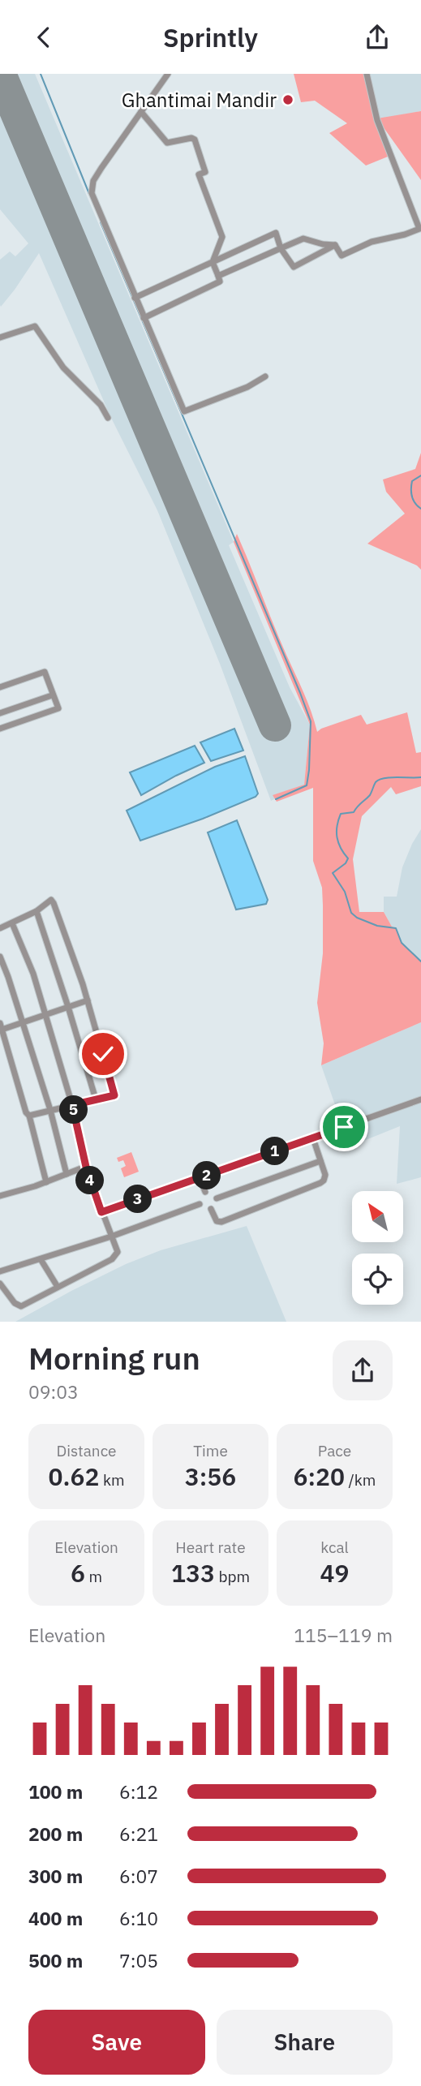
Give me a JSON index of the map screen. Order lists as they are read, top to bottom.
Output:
{
  "places": ["Ghantimai Mandir"],
  "north": "top left",
  "page": {
    "header": "Sprintly",
    "pins": [
      "5",
      "1",
      "2",
      "4",
      "3"
    ],
    "heading": ["Morning run", "09:03"],
    "stats": [
      ["Distance", "0.62 km"],
      ["Time", "3:56"],
      ["Pace", "6:20 /km"],
      ["Elevation", "6 m"],
      ["Heart rate", "133 bpm"],
      ["kcal", "49"]
    ],
    "chart": ["Elevation", "115–119 m"],
    "list": [
      {
        "name": "100 m",
        "note": "6:12"
      },
      {
        "name": "200 m",
        "note": "6:21"
      },
      {
        "name": "300 m",
        "note": "6:07"
      },
      {
        "name": "400 m",
        "note": "6:10"
      },
      {
        "name": "500 m",
        "note": "7:05"
      }
    ],
    "buttons": ["Save", "Share"]
  }
}
